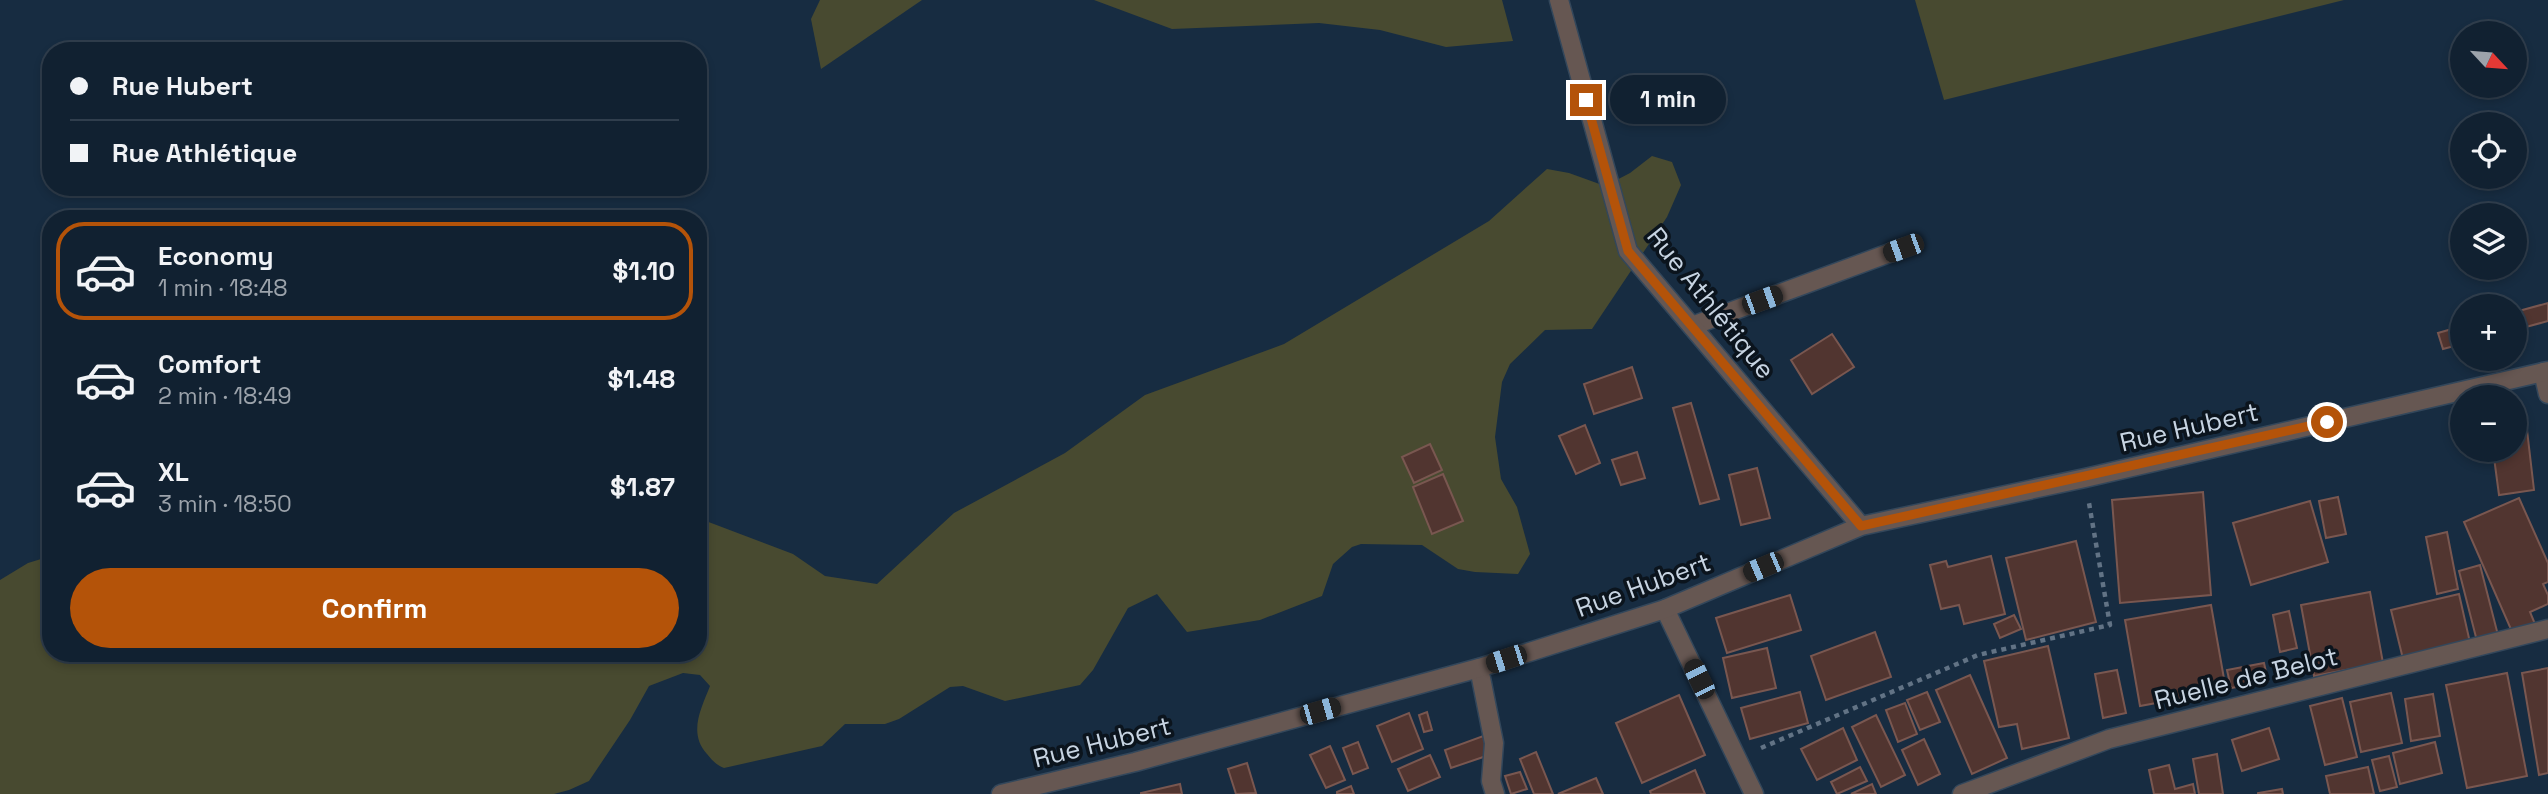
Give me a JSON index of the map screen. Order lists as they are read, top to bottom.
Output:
{
  "streets": {
    "street": ["Rue Athlétique", "Rue Hubert", "Ruelle de Belot"]
  },
  "crossings": [
    ["Rue Athlétique", "Rue Hubert"]
  ],
  "north": "bottom right",
  "page": {
    "map_buttons": ["+", "−"],
    "banner": ["Rue Hubert", "Rue Athlétique"],
    "bubble": "1 min",
    "list": [
      {
        "name": "Economy",
        "note": "1 min · 18:48",
        "value": "$1.10"
      },
      {
        "name": "Comfort",
        "note": "2 min · 18:49",
        "value": "$1.48"
      },
      {
        "name": "XL",
        "note": "3 min · 18:50",
        "value": "$1.87"
      }
    ],
    "buttons": "Confirm"
  }
}
